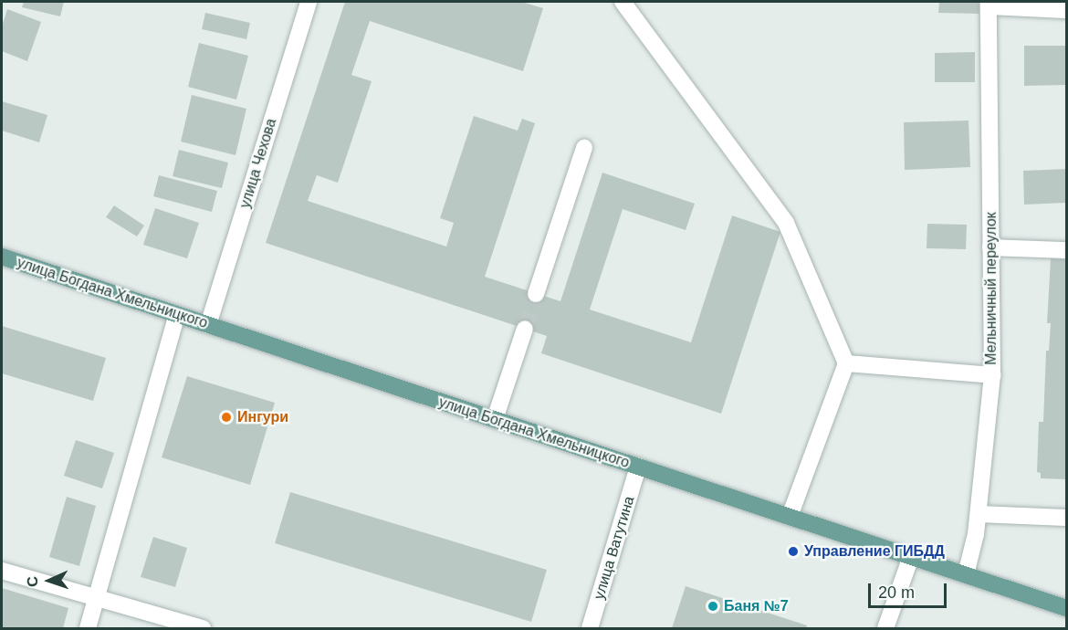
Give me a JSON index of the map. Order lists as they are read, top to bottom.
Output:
{
  "streets": {
    "main road": ["улица Богдана Хмельницкого"],
    "street": ["улица Чехова", "Мельничный переулок", "улица Ватутина"]
  },
  "crossings": [
    ["улица Чехова", "улица Богдана Хмельницкого"],
    ["Мельничный переулок", "улица Богдана Хмельницкого"],
    ["улица Богдана Хмельницкого", "улица Ватутина"]
  ],
  "places": ["Ингури", "Управление ГИБДД", "Баня №7"],
  "scale_bar": "20 m",
  "north": "left"
}
